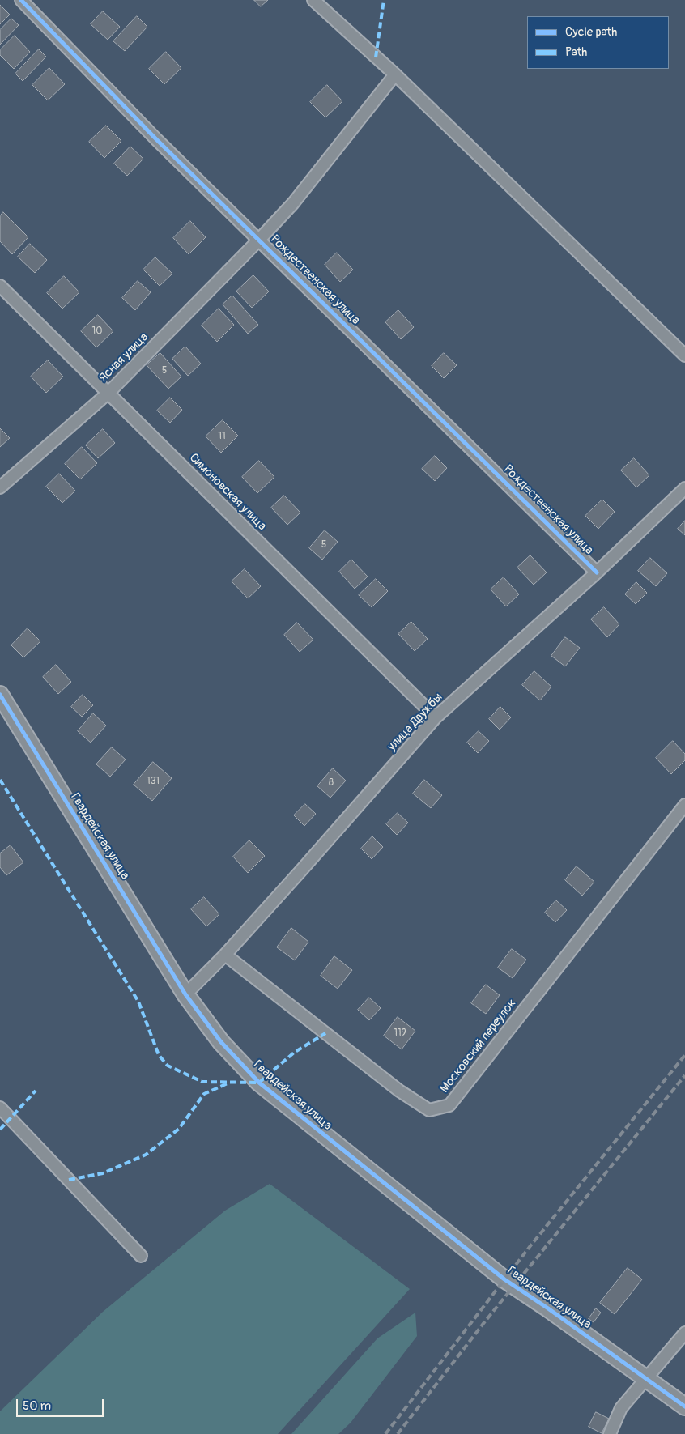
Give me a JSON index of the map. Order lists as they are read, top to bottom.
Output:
{
  "streets": {
    "street": [
      "Рождественская улица",
      "Ясная улица",
      "Симоновская улица",
      "улица Дружбы",
      "Гвардейская улица",
      "Московский переулок"
    ]
  },
  "crossings": [
    ["Рождественская улица", "Ясная улица"],
    ["Рождественская улица", "улица Дружбы"],
    ["Ясная улица", "Симоновская улица"],
    ["Симоновская улица", "улица Дружбы"],
    ["улица Дружбы", "Гвардейская улица"],
    ["улица Дружбы", "Московский переулок"]
  ],
  "house_numbers": [
    "10",
    "5",
    "11",
    "5",
    "131",
    "8",
    "119"
  ],
  "legend": ["Cycle path", "Path"],
  "scale_bar": "50 m"
}
